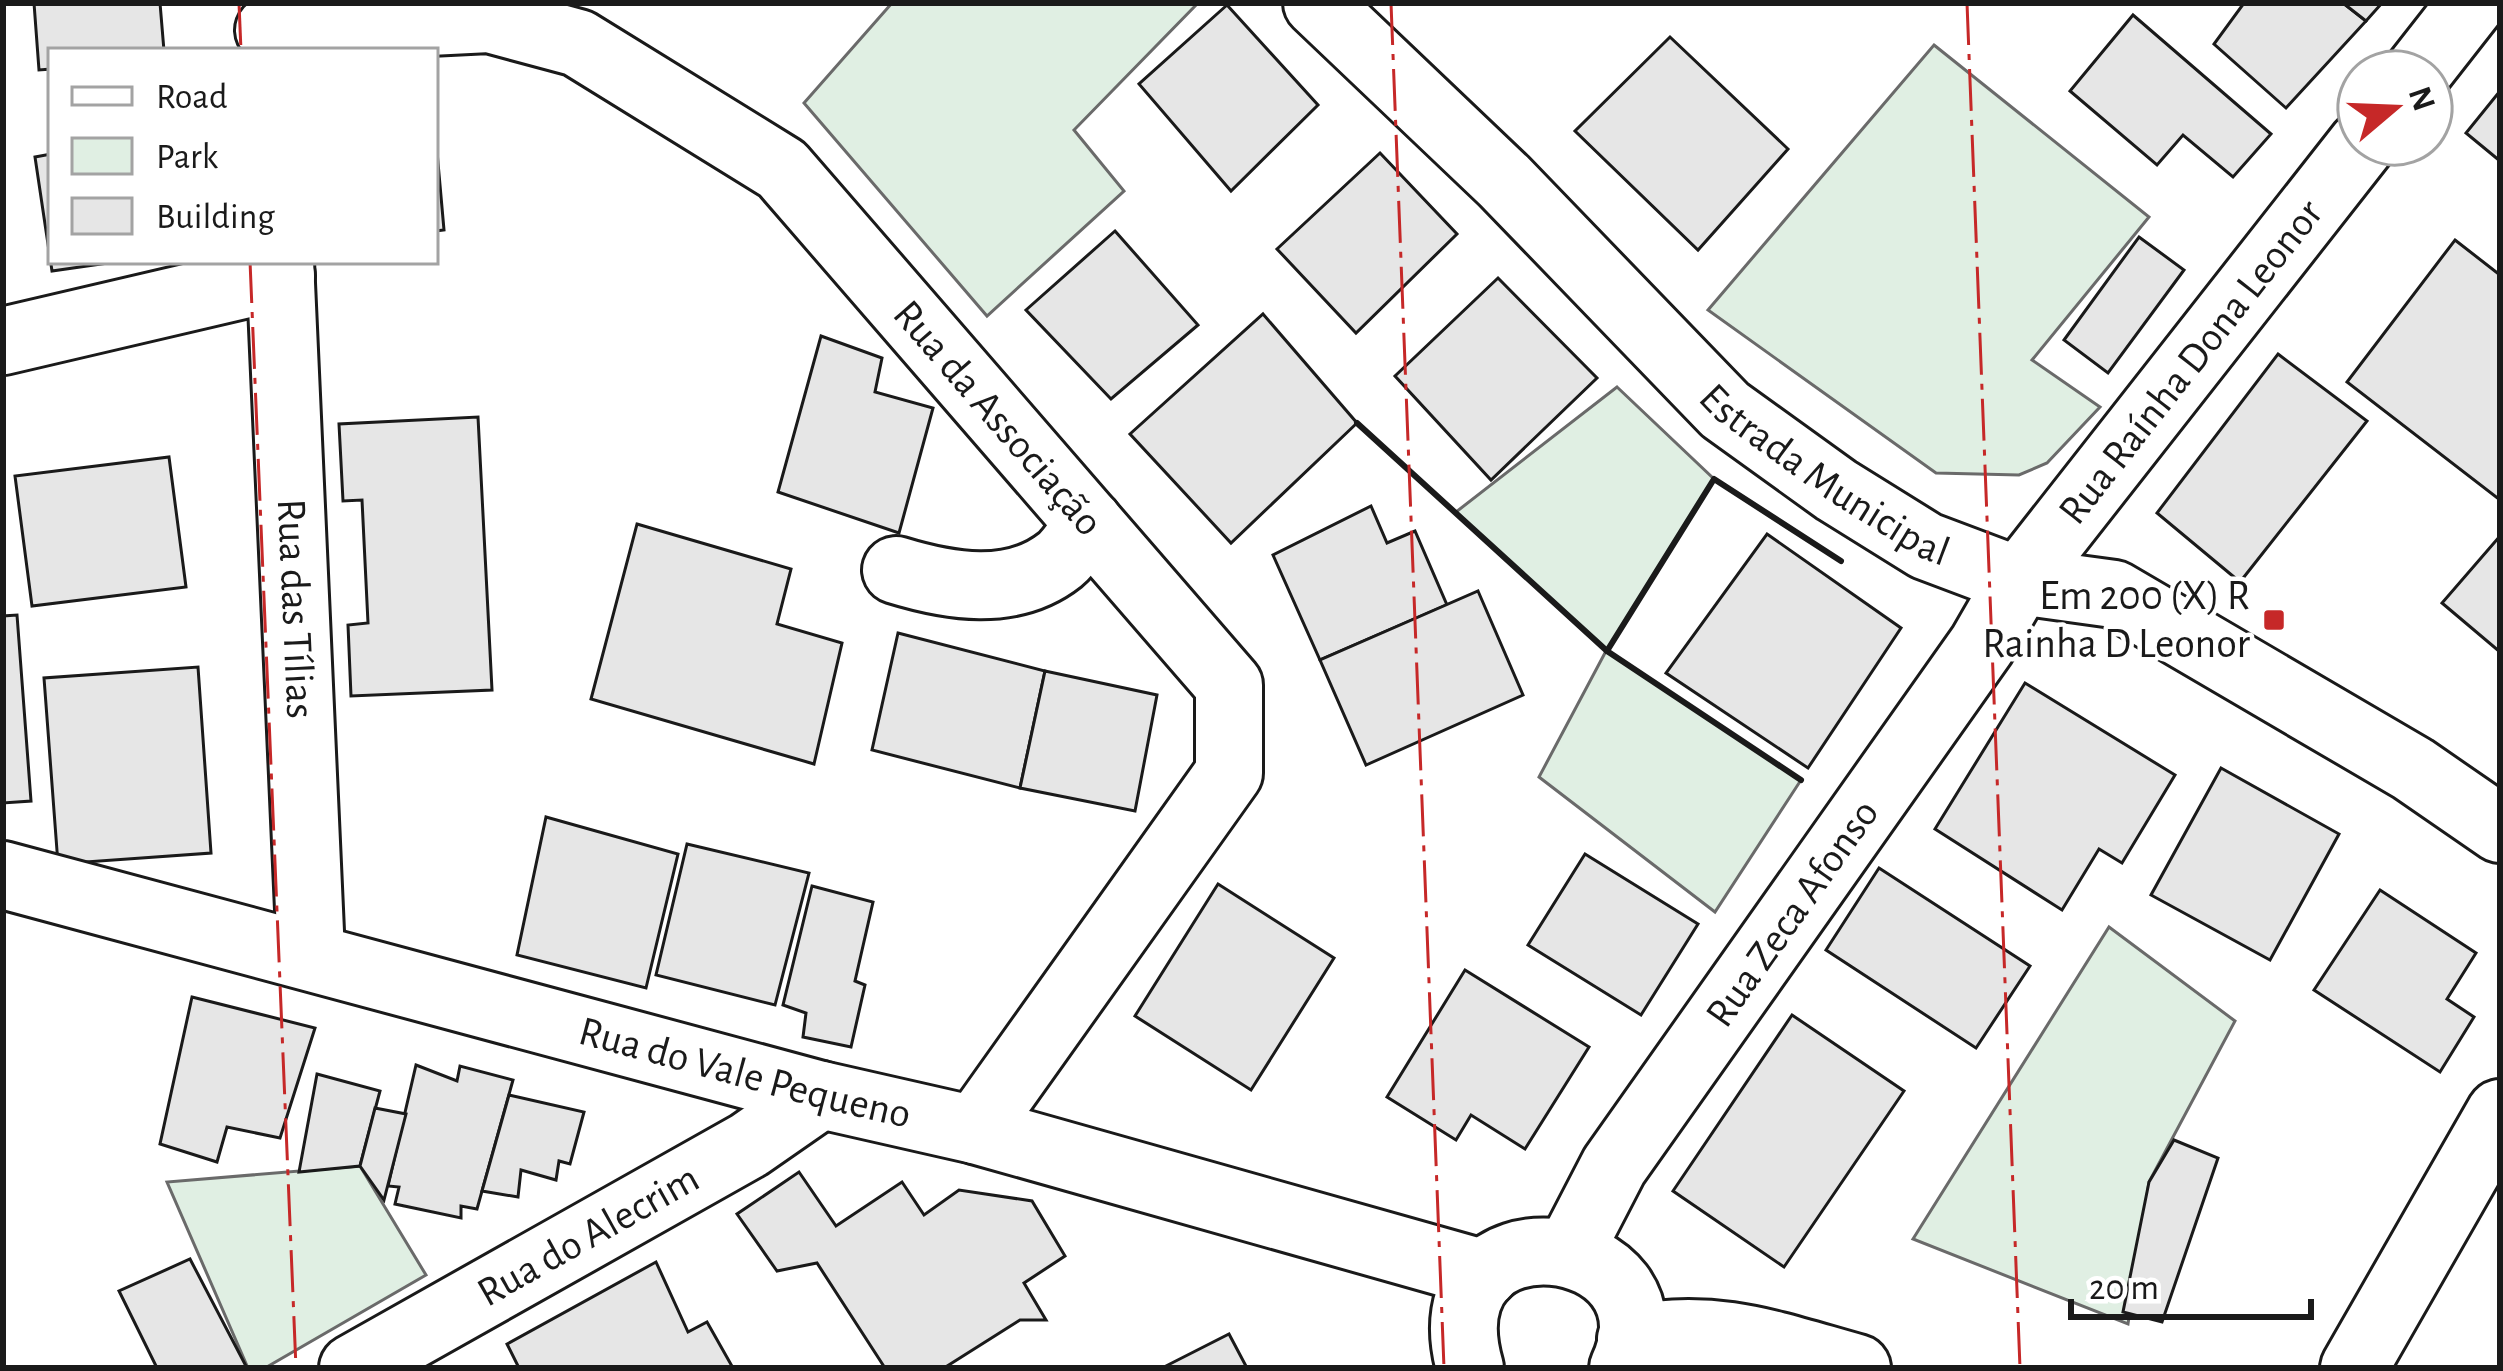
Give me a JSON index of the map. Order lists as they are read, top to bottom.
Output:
{
  "streets": {
    "street": [
      "Rua Raínha Dona Leonor",
      "Rua da Associação",
      "Estrada Municipal",
      "Rua das Tílias",
      "Rua Zeca Afonso",
      "Rua do Vale Pequeno",
      "Rua do Alecrim"
    ]
  },
  "crossings": [
    ["Rua Raínha Dona Leonor", "Estrada Municipal"],
    ["Rua Raínha Dona Leonor", "Rua Zeca Afonso"],
    ["Rua da Associação", "Rua do Vale Pequeno"],
    ["Estrada Municipal", "Rua Zeca Afonso"],
    ["Rua das Tílias", "Rua do Vale Pequeno"],
    ["Rua do Vale Pequeno", "Rua do Alecrim"]
  ],
  "places": {
    "transit": ["Em 200 (X) R Rainha D Leonor"]
  },
  "legend": ["Road", "Park", "Building"],
  "scale_bar": "20 m",
  "north": "right"
}
